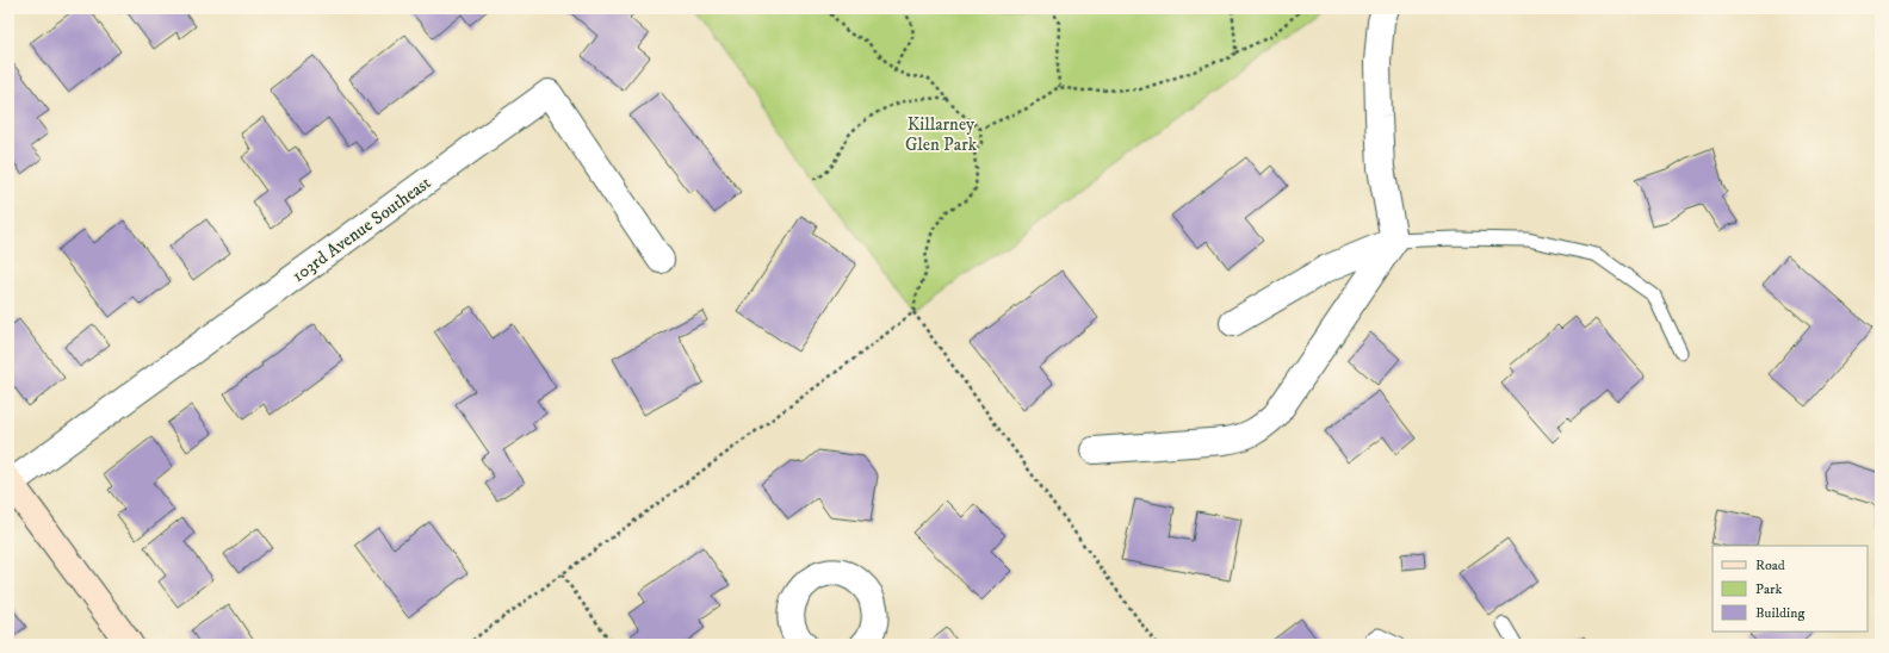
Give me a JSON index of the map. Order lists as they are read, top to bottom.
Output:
{
  "streets": {
    "street": ["103rd Avenue Southeast"]
  },
  "parks": ["Killarney Glen Park"],
  "legend": ["Road", "Park", "Building"]
}
